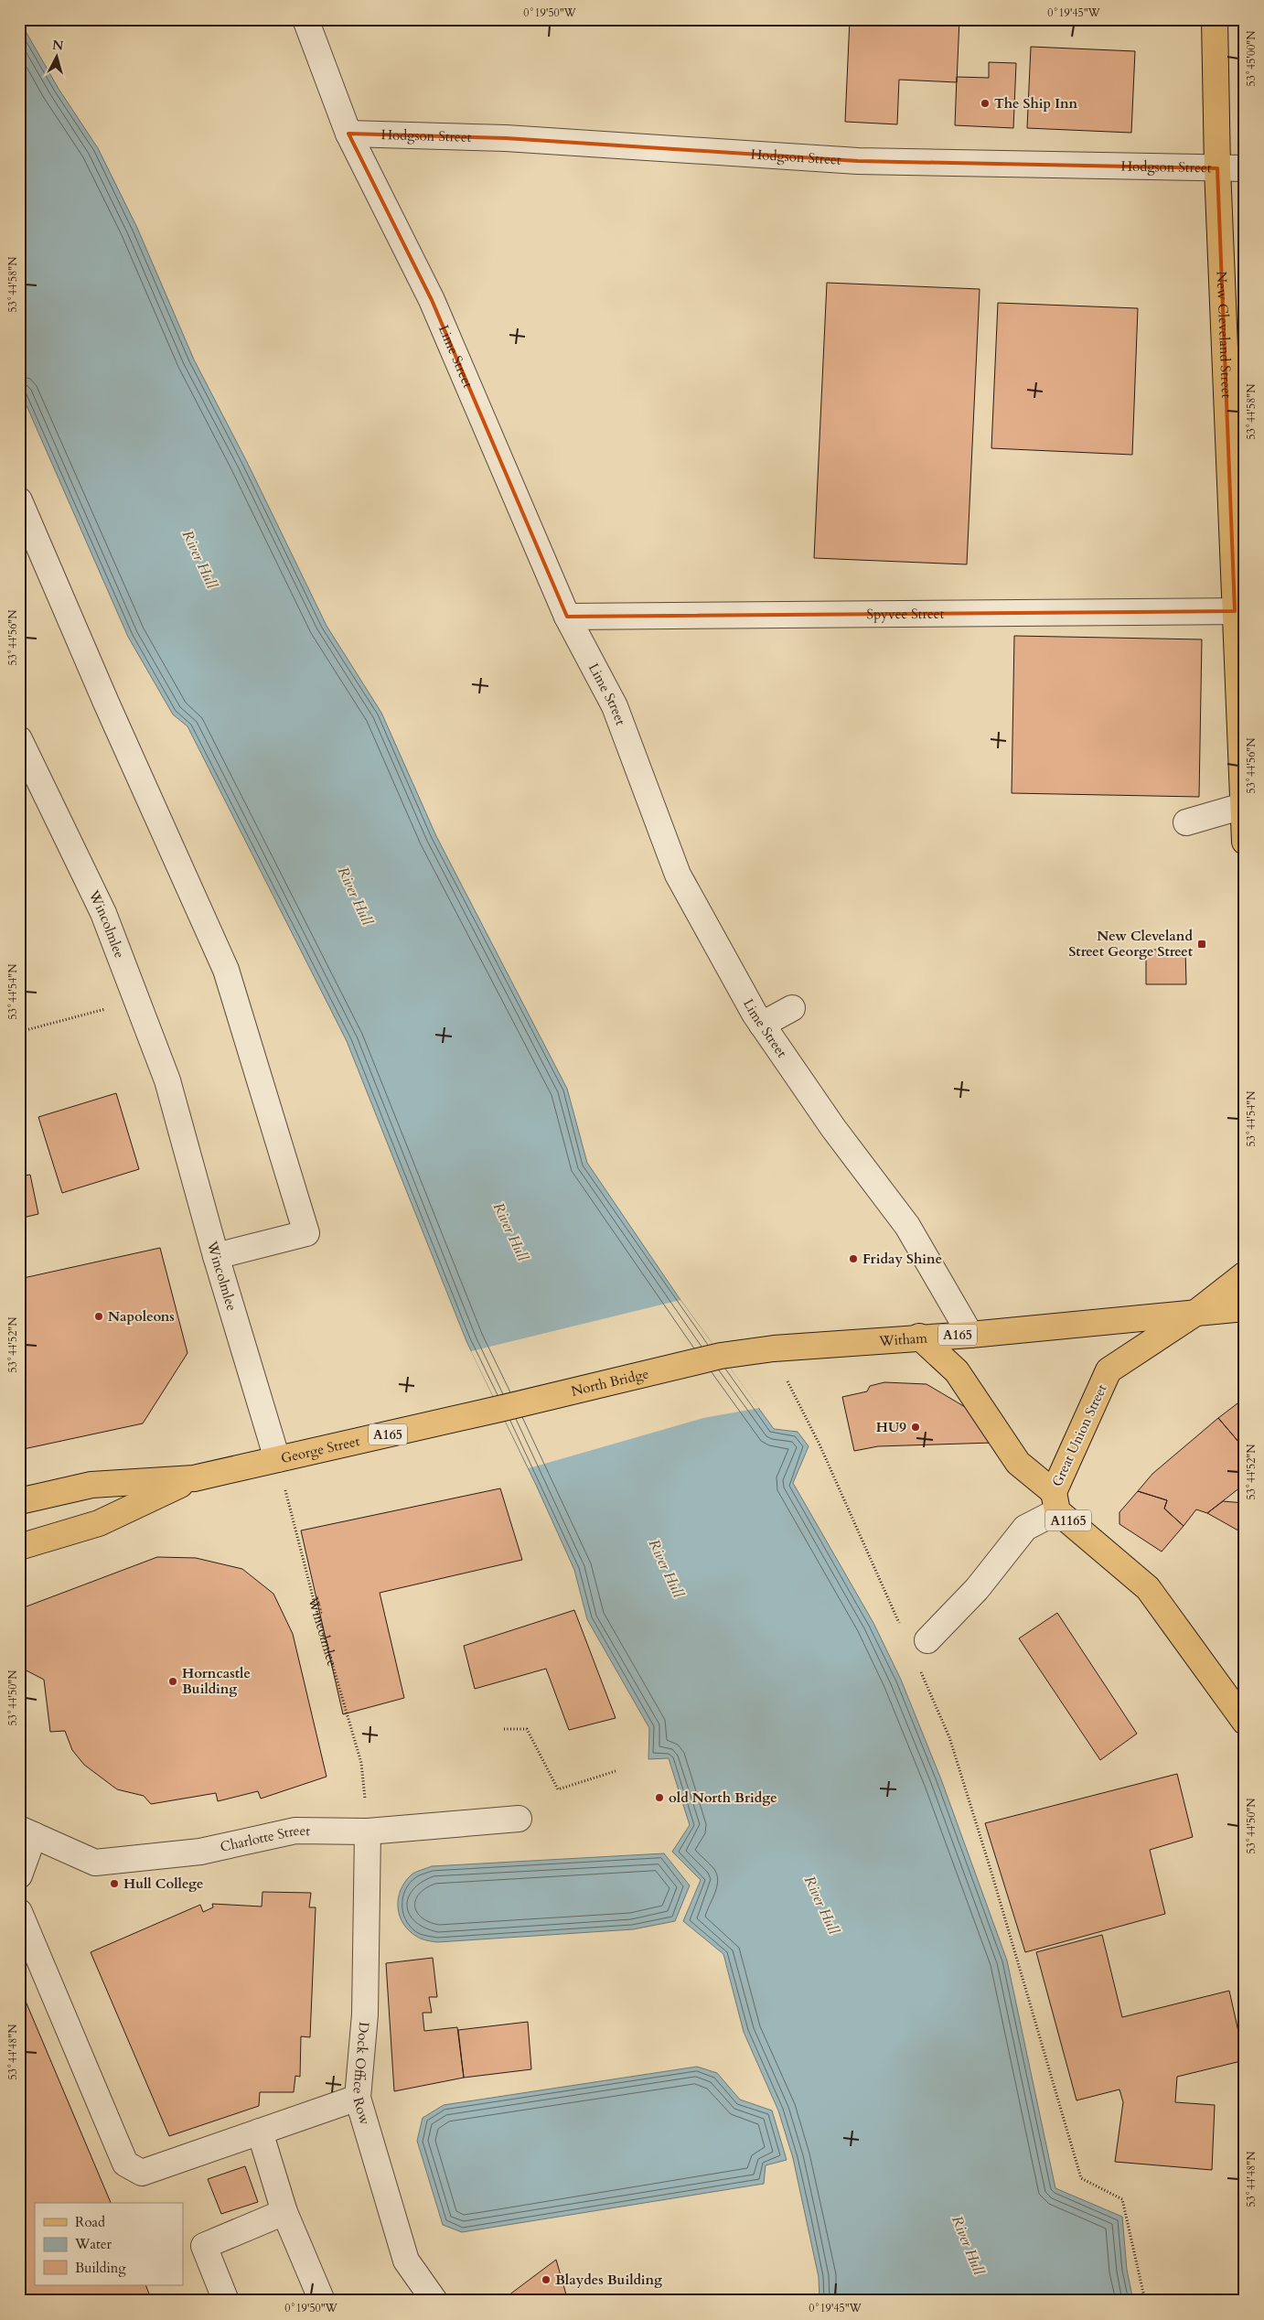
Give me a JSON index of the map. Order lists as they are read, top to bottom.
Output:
{
  "streets": {
    "main road": [
      "New Cleveland Street",
      "A165",
      "Witham",
      "North Bridge",
      "Great Union Street",
      "George Street",
      "A1165"
    ],
    "street": [
      "Hodgson Street",
      "Lime Street",
      "Spyvee Street",
      "Wincolmlee",
      "Charlotte Street",
      "Dock Office Row"
    ]
  },
  "crossings": [
    ["Hodgson Street", "New Cleveland Street"],
    ["Hodgson Street", "Lime Street"],
    ["New Cleveland Street", "Spyvee Street"],
    ["Lime Street", "Spyvee Street"],
    ["Lime Street", "Witham"],
    ["Wincolmlee", "George Street"],
    ["Wincolmlee", "Charlotte Street"],
    ["Wincolmlee", "Dock Office Row"],
    ["Witham", "North Bridge"],
    ["Witham", "Great Union Street"],
    ["Witham", "A1165"],
    ["North Bridge", "George Street"],
    ["Great Union Street", "A1165"],
    ["Charlotte Street", "Dock Office Row"]
  ],
  "water": ["River Hull"],
  "places": {
    "other": [
      "The Ship Inn",
      "Friday Shine",
      "Napoleons",
      "HU9",
      "Horncastle Building",
      "old North Bridge",
      "Hull College",
      "Blaydes Building"
    ],
    "transit": ["New Cleveland Street George Street"]
  },
  "legend": ["Road", "Water", "Building"],
  "north": "top",
  "coordinates": [
    "0°19'50\"W",
    "0°19'45\"W",
    "53°45'00\"N",
    "53°44'58\"N",
    "53°44'56\"N",
    "53°44'54\"N",
    "53°44'52\"N",
    "53°44'50\"N",
    "53°44'48\"N"
  ]
}
